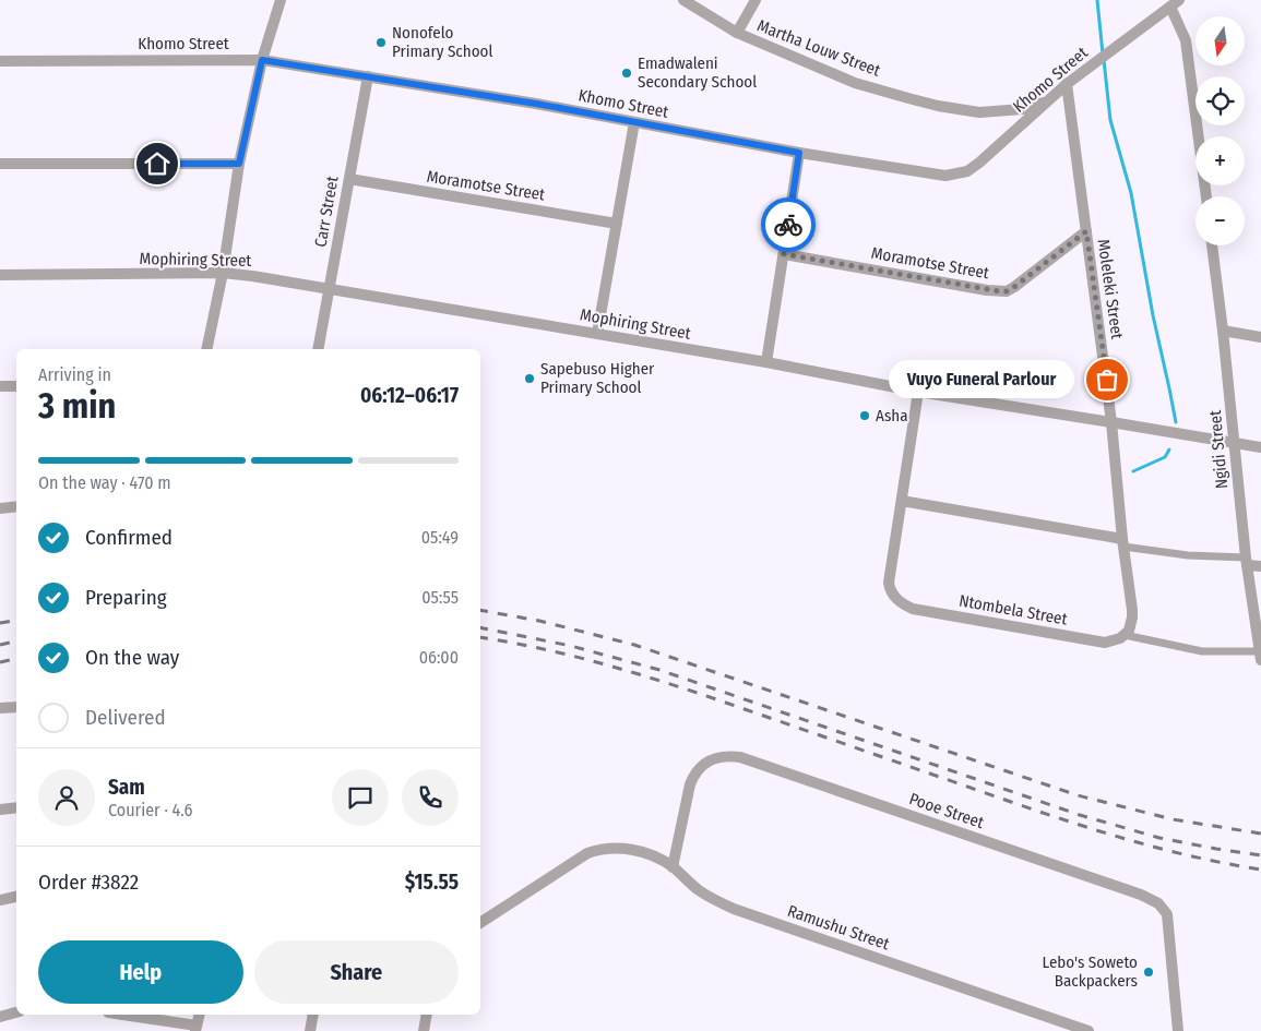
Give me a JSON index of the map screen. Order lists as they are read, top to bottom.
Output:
{
  "streets": {
    "street": [
      "Khomo Street",
      "Martha Louw Street",
      "Moramotse Street",
      "Carr Street",
      "Mophiring Street",
      "Moleleki Street",
      "Ngidi Street",
      "Ntombela Street",
      "Pooe Street",
      "Ramushu Street"
    ]
  },
  "crossings": [
    ["Khomo Street", "Martha Louw Street"],
    ["Khomo Street", "Carr Street"],
    ["Khomo Street", "Moleleki Street"],
    ["Moramotse Street", "Carr Street"],
    ["Moramotse Street", "Moleleki Street"],
    ["Carr Street", "Mophiring Street"],
    ["Mophiring Street", "Moleleki Street"],
    ["Mophiring Street", "Ngidi Street"],
    ["Moleleki Street", "Ntombela Street"],
    ["Pooe Street", "Ramushu Street"]
  ],
  "places": [
    "Nonofelo Primary School",
    "Emadwaleni Secondary School",
    "Sapebuso Higher Primary School",
    "Vuyo Funeral Parlour",
    "Asha",
    "Lebo's Soweto Backpackers"
  ],
  "north": "bottom",
  "page": {
    "map_buttons": ["+", "−"],
    "heading": ["3 min", "Arriving in", "06:12–06:17"],
    "panel": [
      "Sam",
      "Courier · 4.6",
      "Order #3822",
      "$15.55"
    ],
    "bubble": "Vuyo Funeral Parlour",
    "bar": "On the way · 470 m",
    "list": [
      ["Confirmed", "05:49"],
      ["Preparing", "05:55"],
      ["On the way", "06:00"],
      "Delivered"
    ],
    "buttons": ["Help", "Share"]
  }
}
